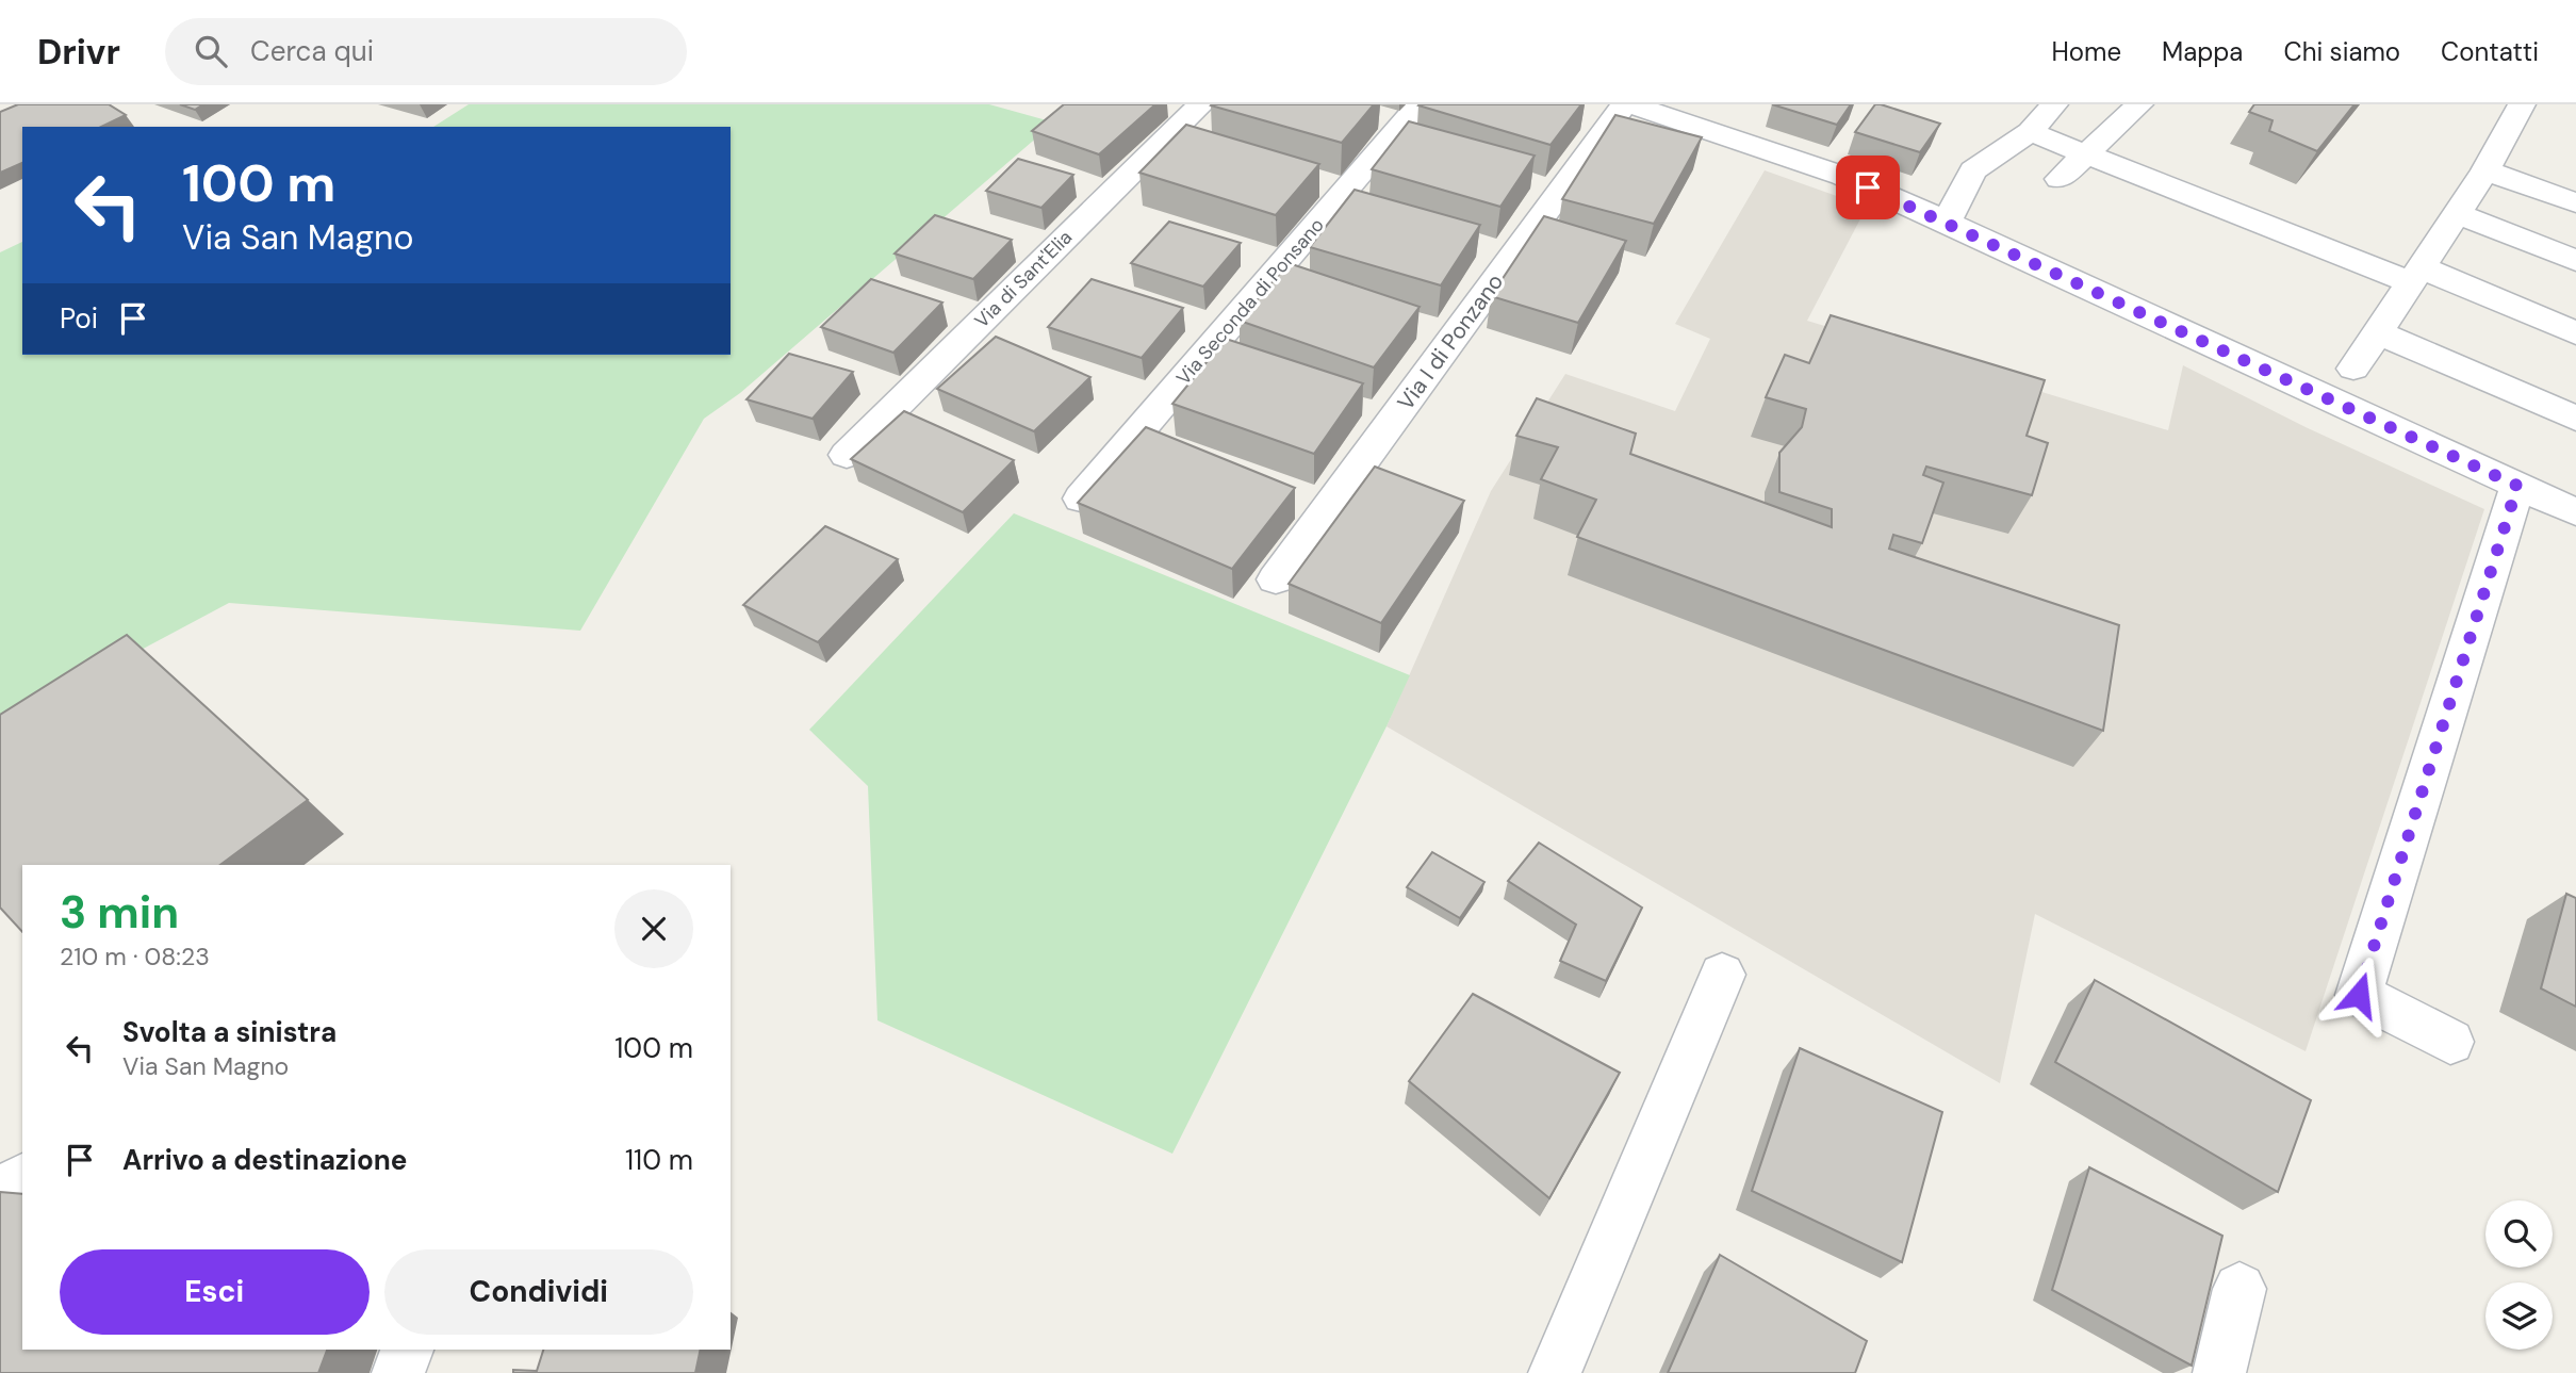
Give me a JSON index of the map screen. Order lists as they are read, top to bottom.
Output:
{
  "streets": {
    "street": ["Via di Sant'Elia", "Via Seconda di Ponsano", "Via I di Ponzano"]
  },
  "page": {
    "header": "Drivr",
    "search": "Cerca qui",
    "nav": [
      "Home",
      "Mappa",
      "Chi siamo",
      "Contatti"
    ],
    "turn": ["100 m", "Via San Magno"],
    "then": "Poi",
    "heading": ["3 min", "210 m · 08:23"],
    "list": [
      {
        "name": "Svolta a sinistra",
        "note": "Via San Magno",
        "value": "100 m"
      },
      {
        "name": "Arrivo a destinazione",
        "value": "110 m"
      }
    ],
    "buttons": ["Esci", "Condividi"]
  }
}
